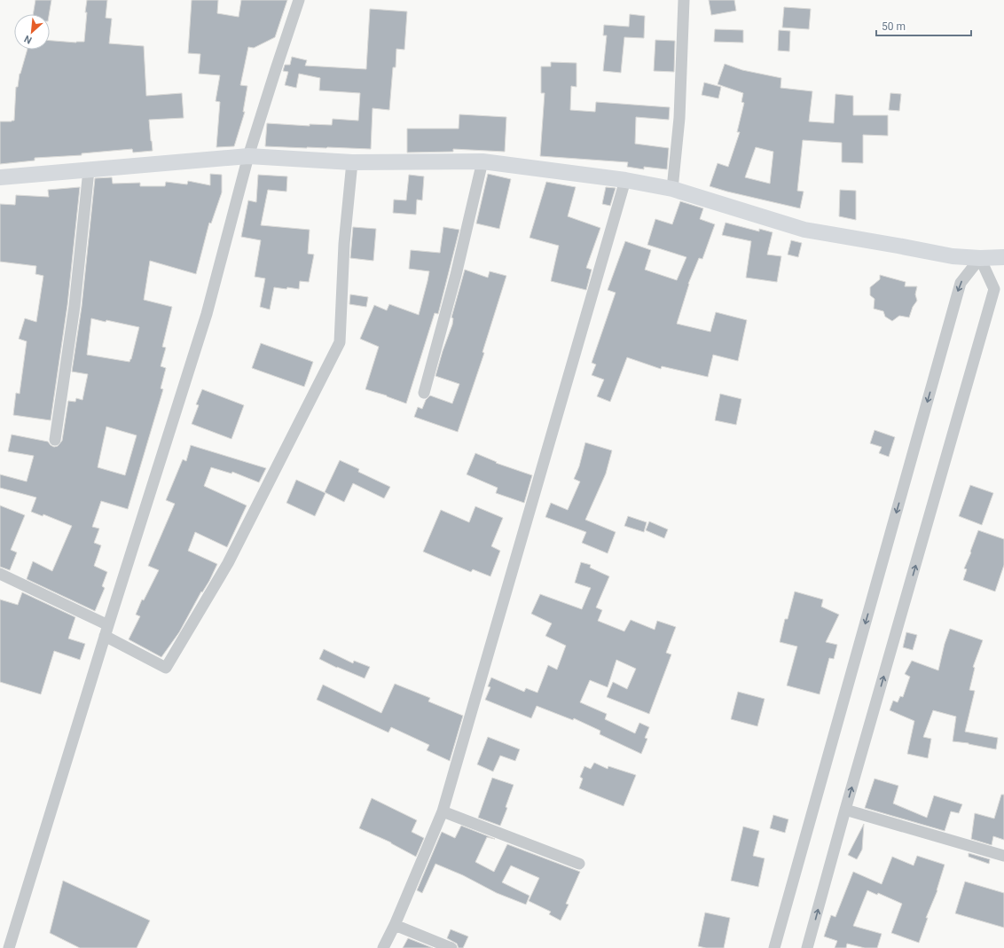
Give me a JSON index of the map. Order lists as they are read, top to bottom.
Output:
{
  "scale_bar": "50 m",
  "north": "bottom left"
}
